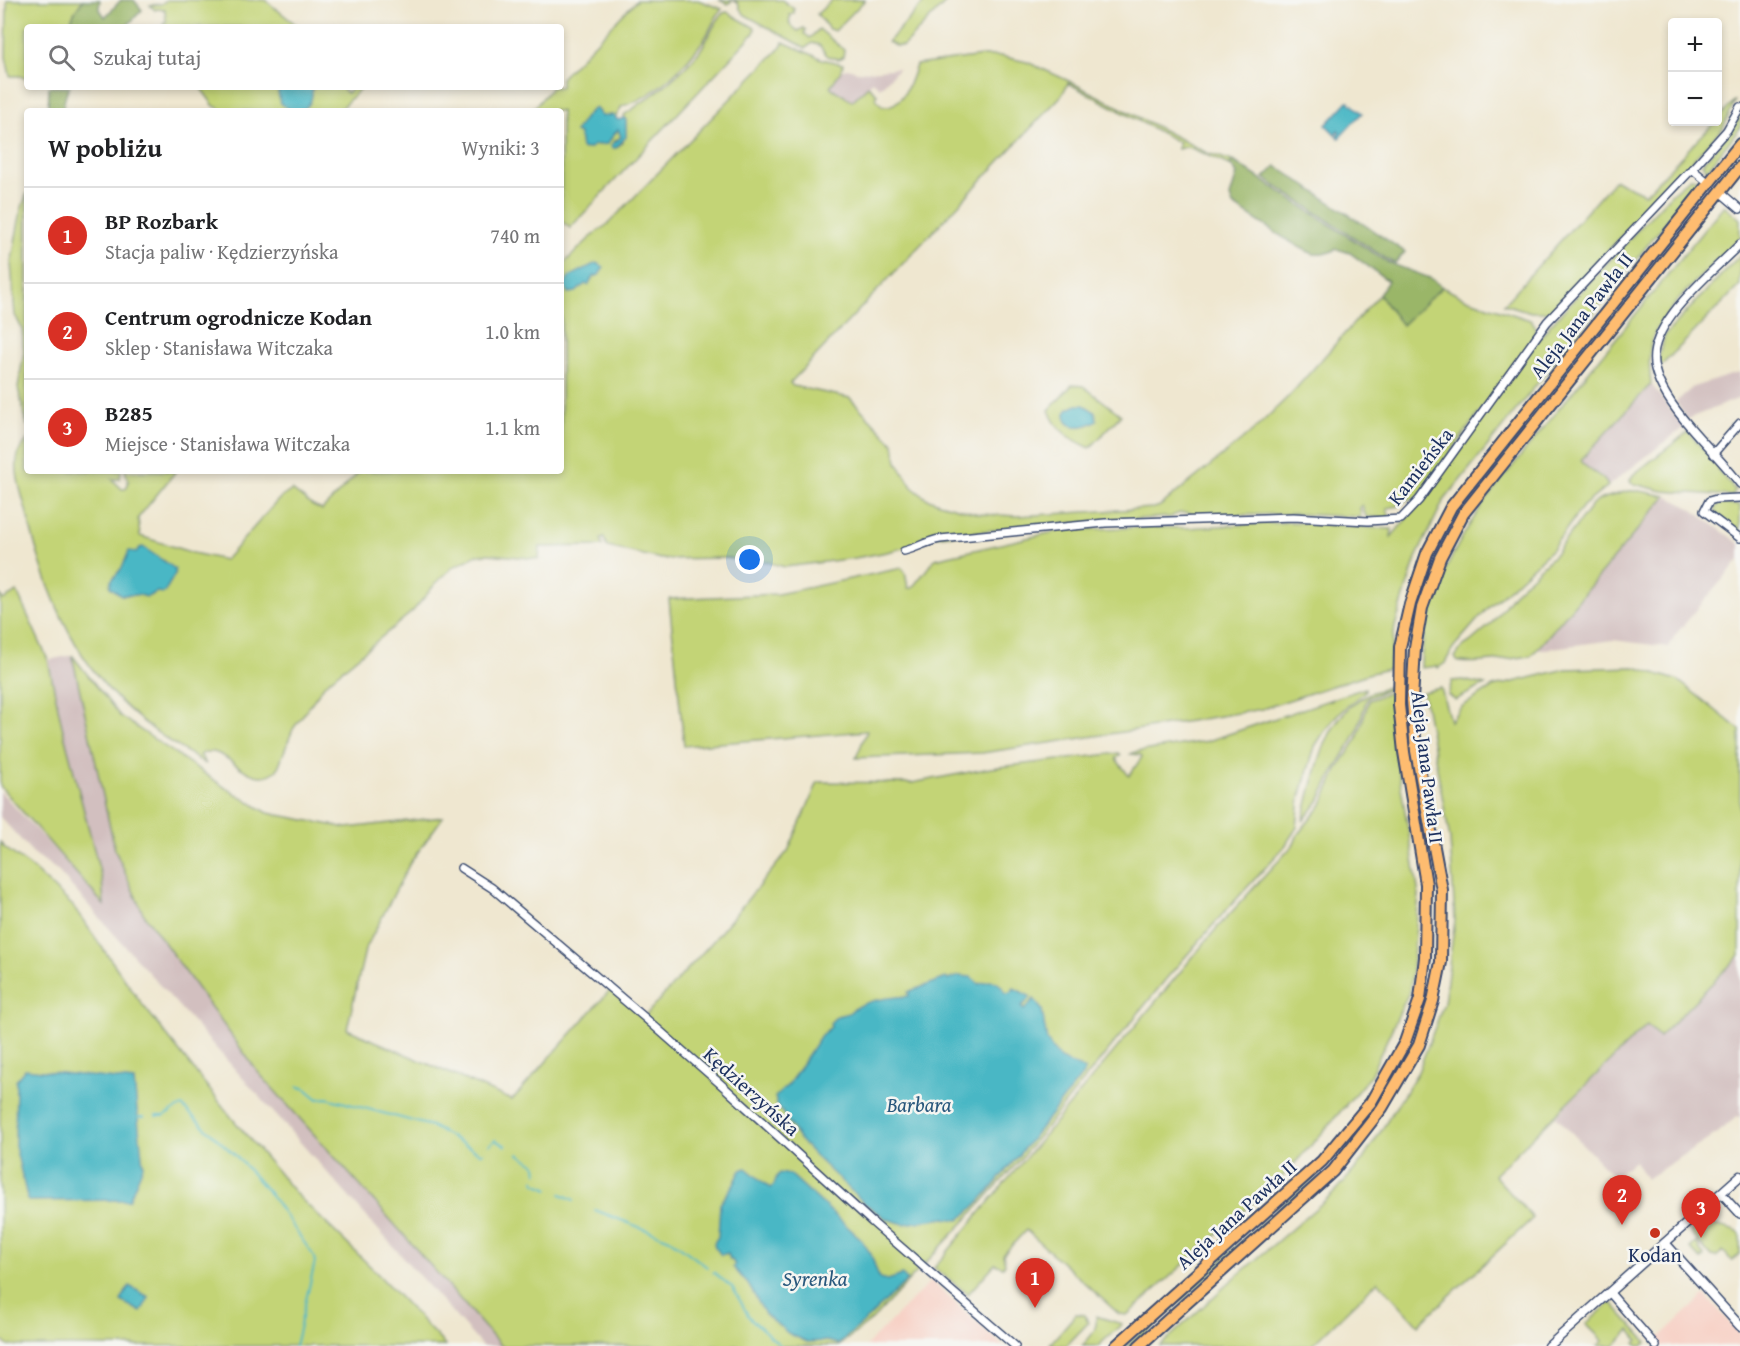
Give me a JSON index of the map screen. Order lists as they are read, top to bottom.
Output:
{
  "streets": {
    "main road": ["Aleja Jana Pawła II"],
    "street": ["Kamieńska", "Kędzierzyńska"]
  },
  "water": ["Barbara", "Syrenka"],
  "places": ["Kodan"],
  "page": {
    "map_buttons": ["+", "−"],
    "search": "Szukaj tutaj",
    "heading": ["W pobliżu", "Wyniki: 3"],
    "list": [
      {
        "mark": "1",
        "name": "BP Rozbark",
        "note": "Stacja paliw · Kędzierzyńska",
        "value": "740 m"
      },
      {
        "mark": "2",
        "name": "Centrum ogrodnicze Kodan",
        "note": "Sklep · Stanisława Witczaka",
        "value": "1.0 km"
      },
      {
        "mark": "3",
        "name": "B285",
        "note": "Miejsce · Stanisława Witczaka",
        "value": "1.1 km"
      }
    ],
    "pins": ["2", "3", "1"]
  }
}
